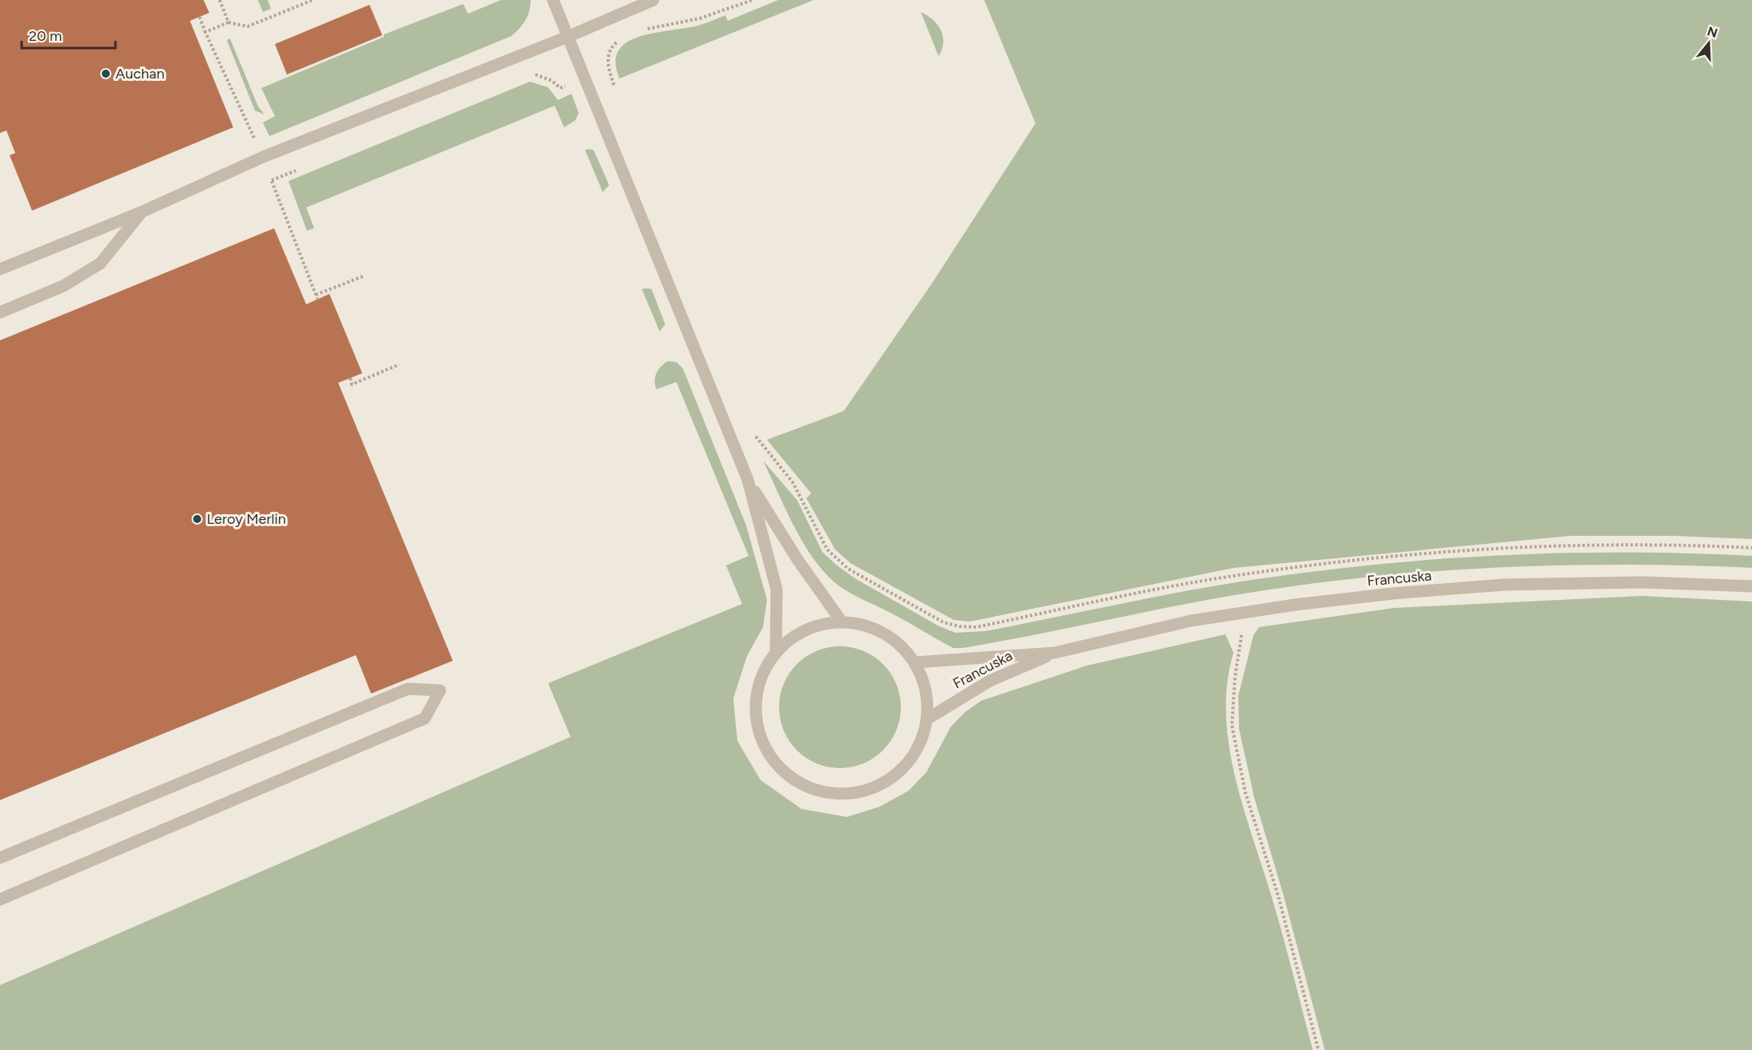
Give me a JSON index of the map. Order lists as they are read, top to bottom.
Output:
{
  "streets": {
    "street": ["Francuska"]
  },
  "places": ["Auchan", "Leroy Merlin"],
  "scale_bar": "20 m",
  "north": "top"
}
